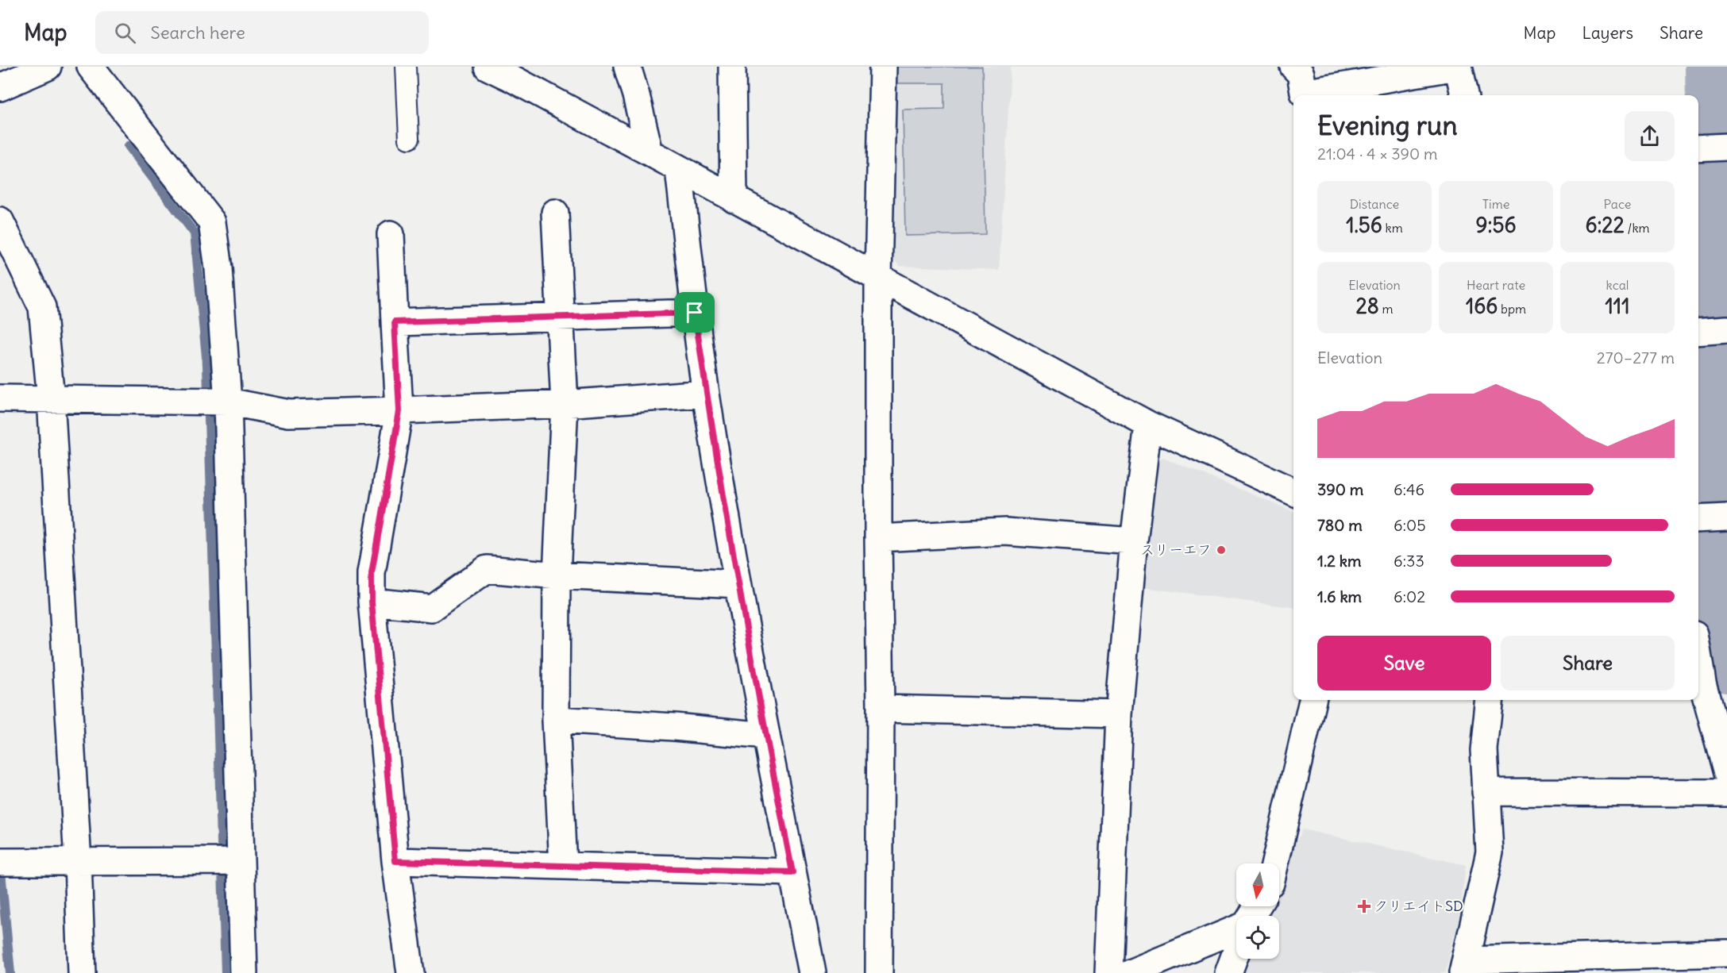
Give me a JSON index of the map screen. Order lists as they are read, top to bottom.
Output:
{
  "places": {
    "other": ["スリーエフ"],
    "health": ["クリエイトSD"]
  },
  "north": "bottom",
  "page": {
    "header": "Map",
    "search": "Search here",
    "nav": ["Map", "Layers", "Share"],
    "heading": ["Evening run", "21:04 · 4 × 390 m"],
    "stats": [
      ["Distance", "1.56 km"],
      ["Time", "9:56"],
      ["Pace", "6:22 /km"],
      ["Elevation", "28 m"],
      ["Heart rate", "166 bpm"],
      ["kcal", "111"]
    ],
    "chart": ["Elevation", "270–277 m"],
    "list": [
      {
        "name": "390 m",
        "note": "6:46"
      },
      {
        "name": "780 m",
        "note": "6:05"
      },
      {
        "name": "1.2 km",
        "note": "6:33"
      },
      {
        "name": "1.6 km",
        "note": "6:02"
      }
    ],
    "buttons": ["Save", "Share"]
  }
}
